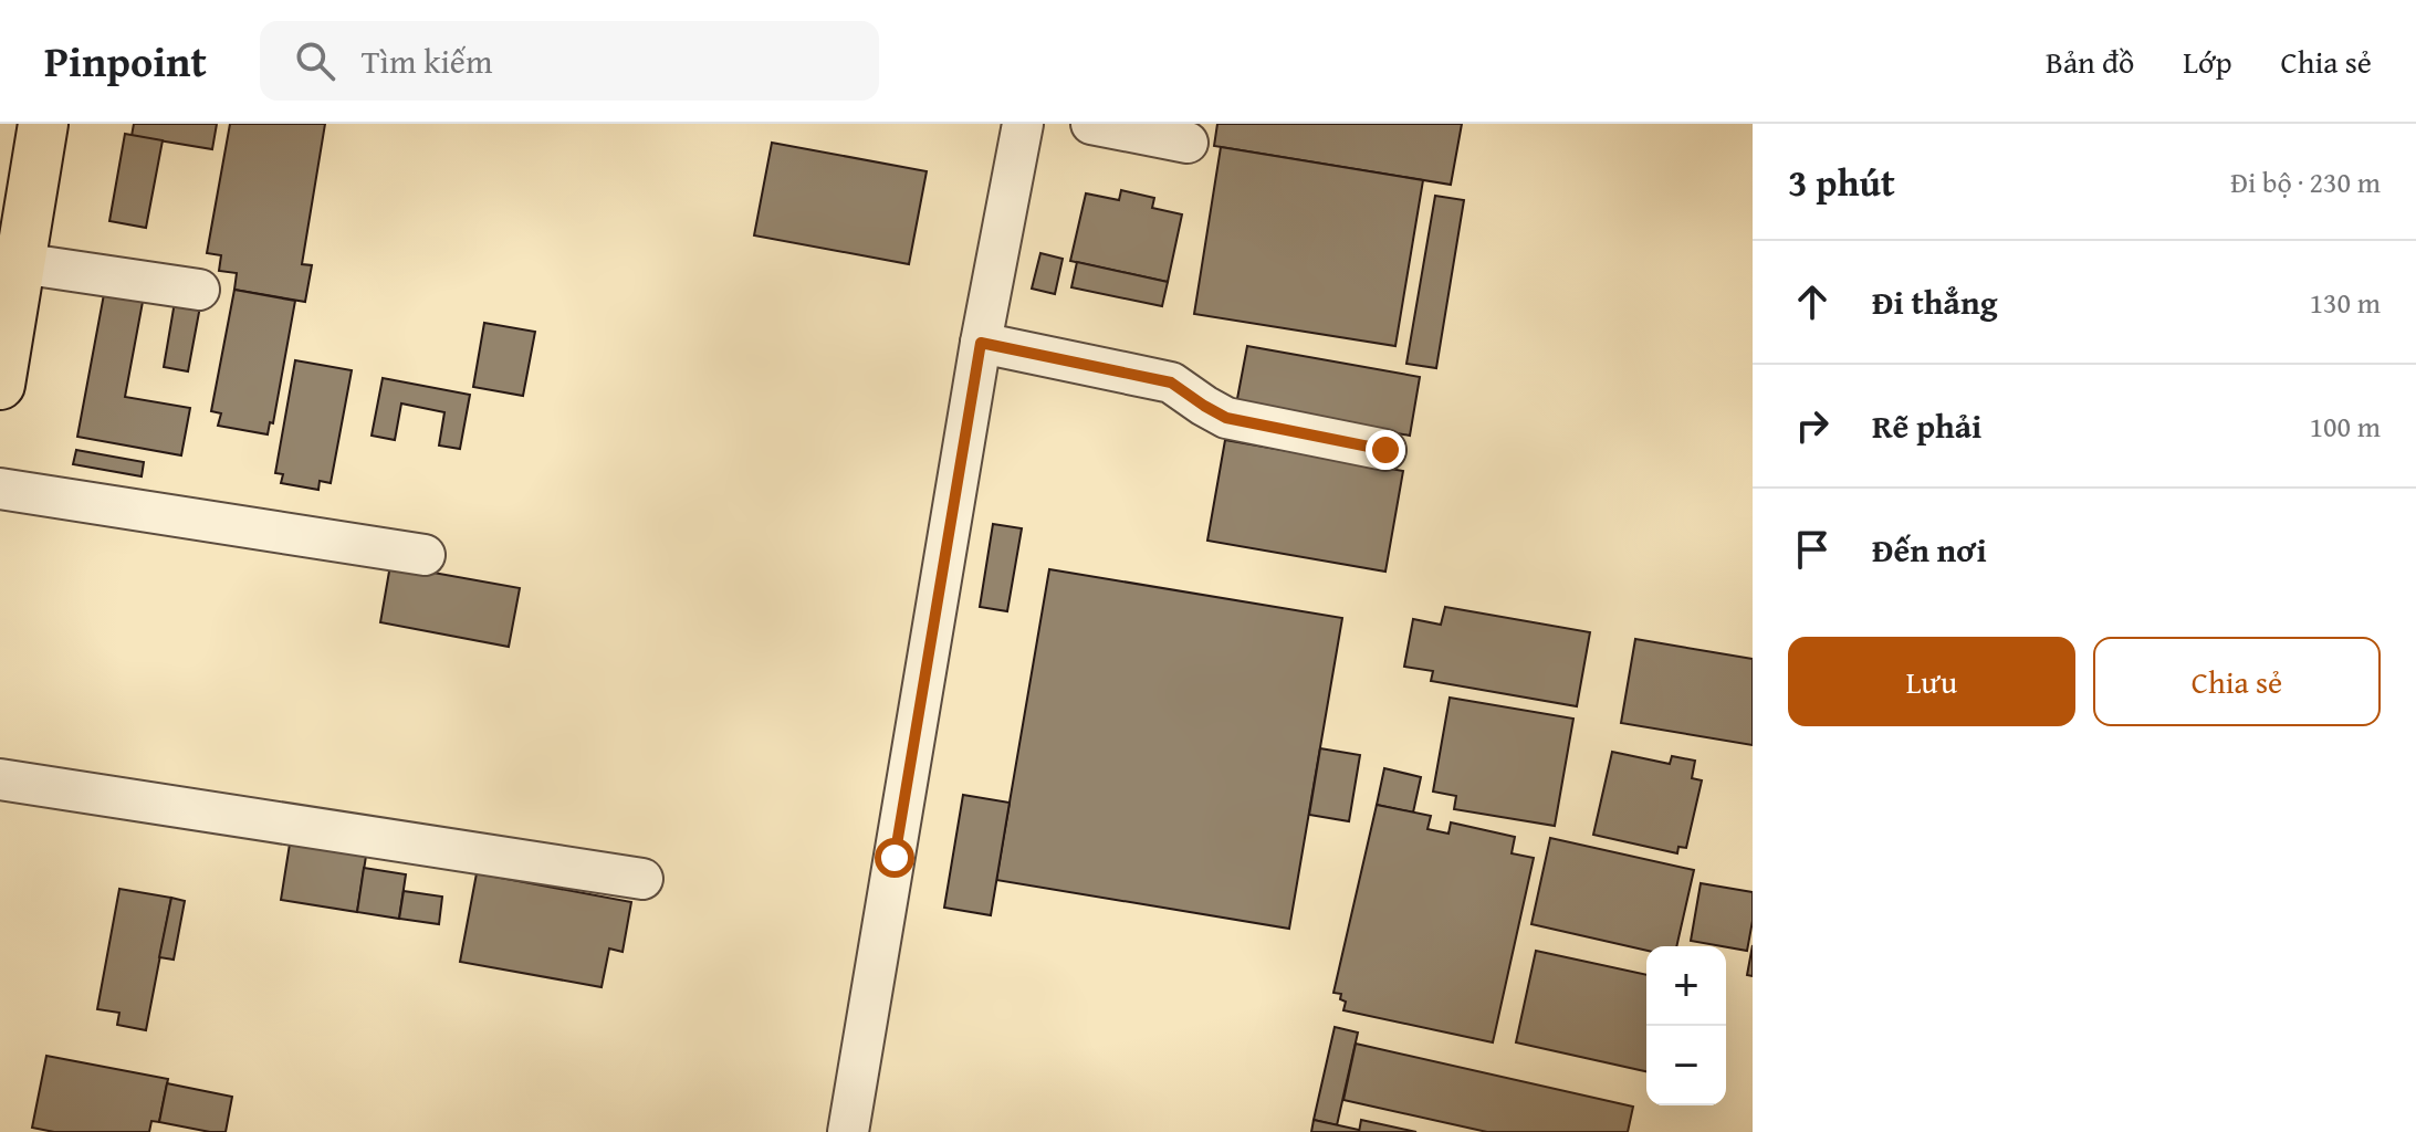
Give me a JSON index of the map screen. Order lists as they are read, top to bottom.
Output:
{
  "page": {
    "header": "Pinpoint",
    "search": "Tìm kiếm",
    "nav": ["Bản đồ", "Lớp", "Chia sẻ"],
    "heading": ["3 phút", "Đi bộ · 230 m"],
    "list": [
      ["Đi thẳng", "130 m"],
      ["Rẽ phải", "100 m"],
      "Đến nơi"
    ],
    "buttons": ["Lưu", "Chia sẻ"],
    "map_buttons": ["+", "−"]
  }
}
